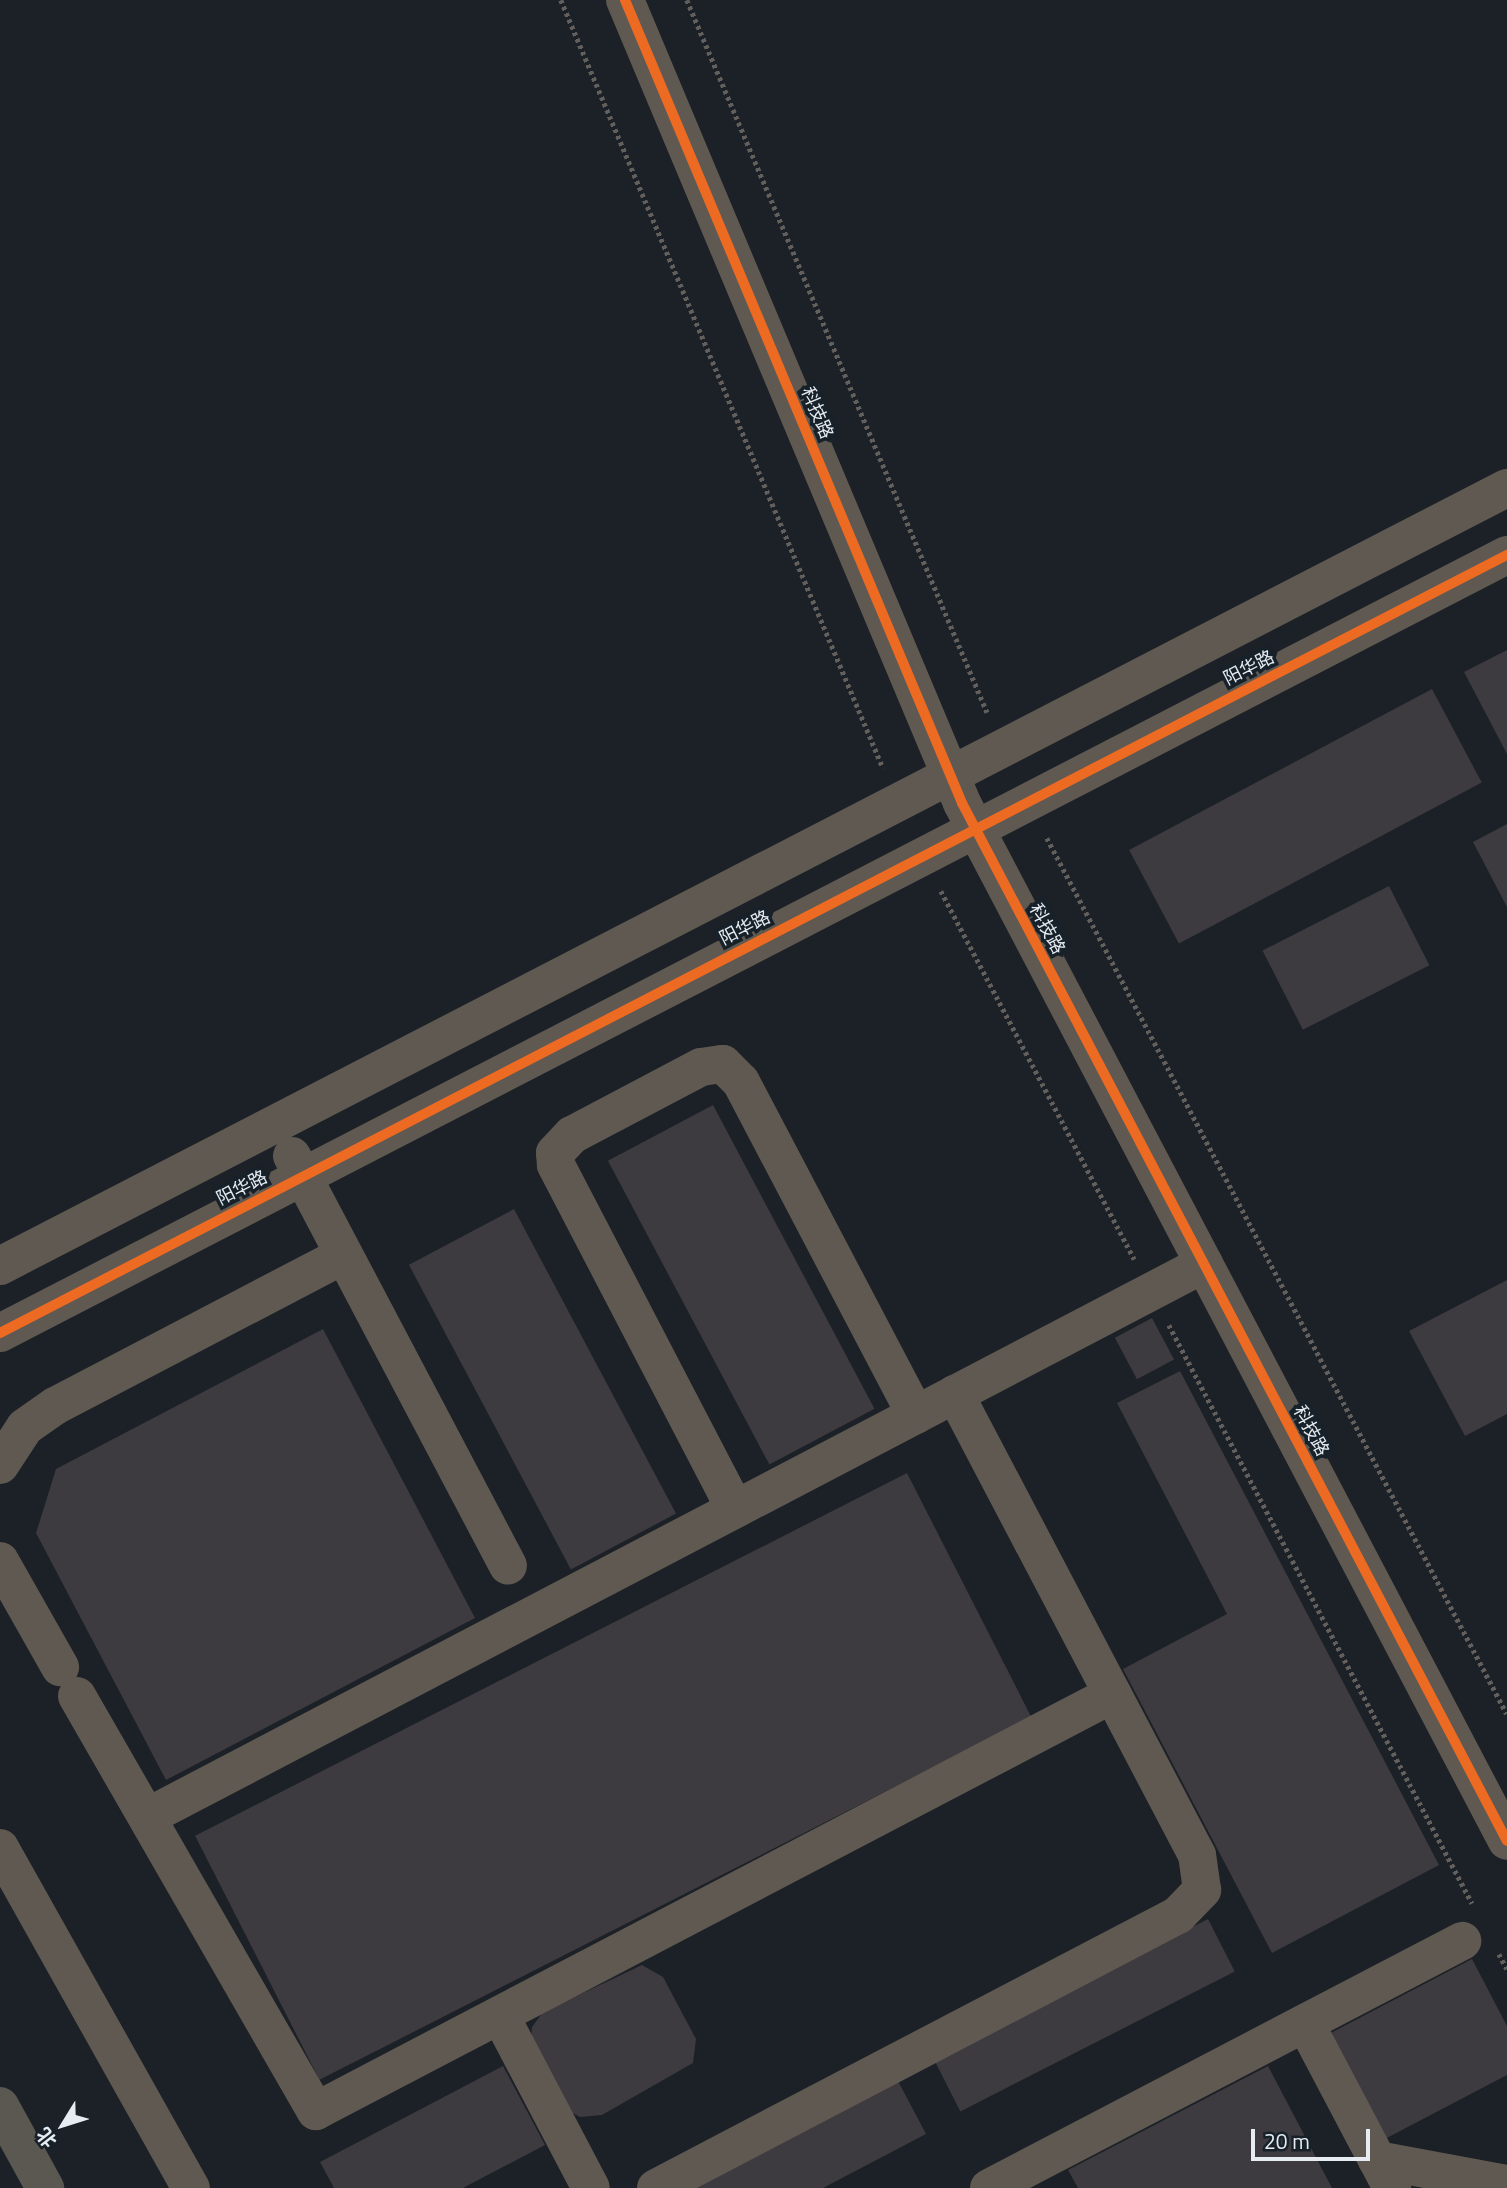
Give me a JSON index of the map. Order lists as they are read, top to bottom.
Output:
{
  "streets": {
    "street": ["科技路", "阳华路"]
  },
  "crossings": [
    ["科技路", "阳华路"]
  ],
  "scale_bar": "20 m",
  "north": "bottom left"
}
